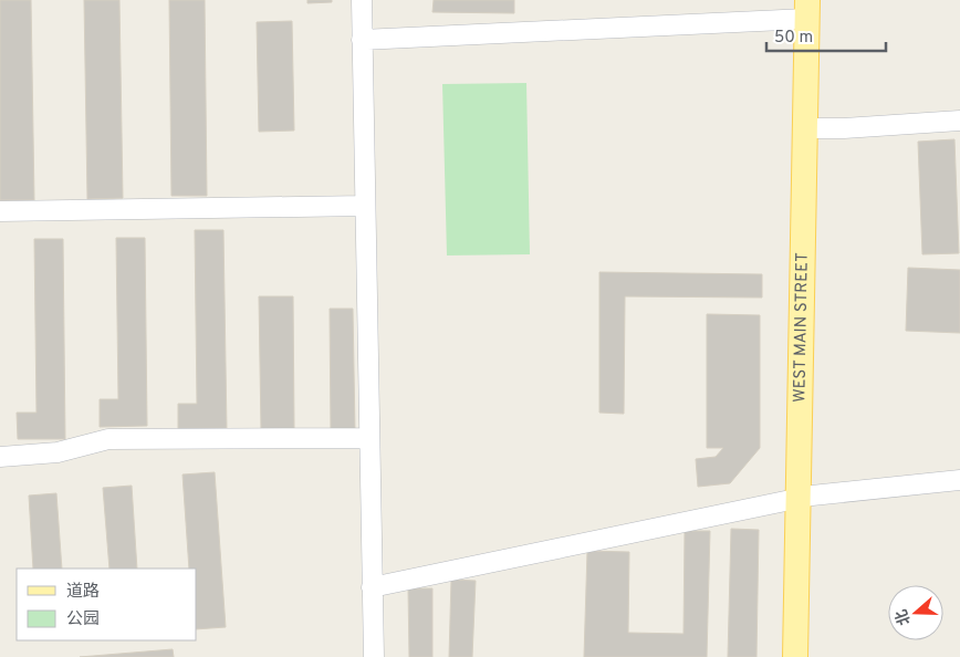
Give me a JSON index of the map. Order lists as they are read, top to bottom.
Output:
{
  "streets": {
    "main road": ["WEST MAIN STREET"]
  },
  "legend": ["道路", "公园"],
  "scale_bar": "50 m",
  "north": "left"
}
